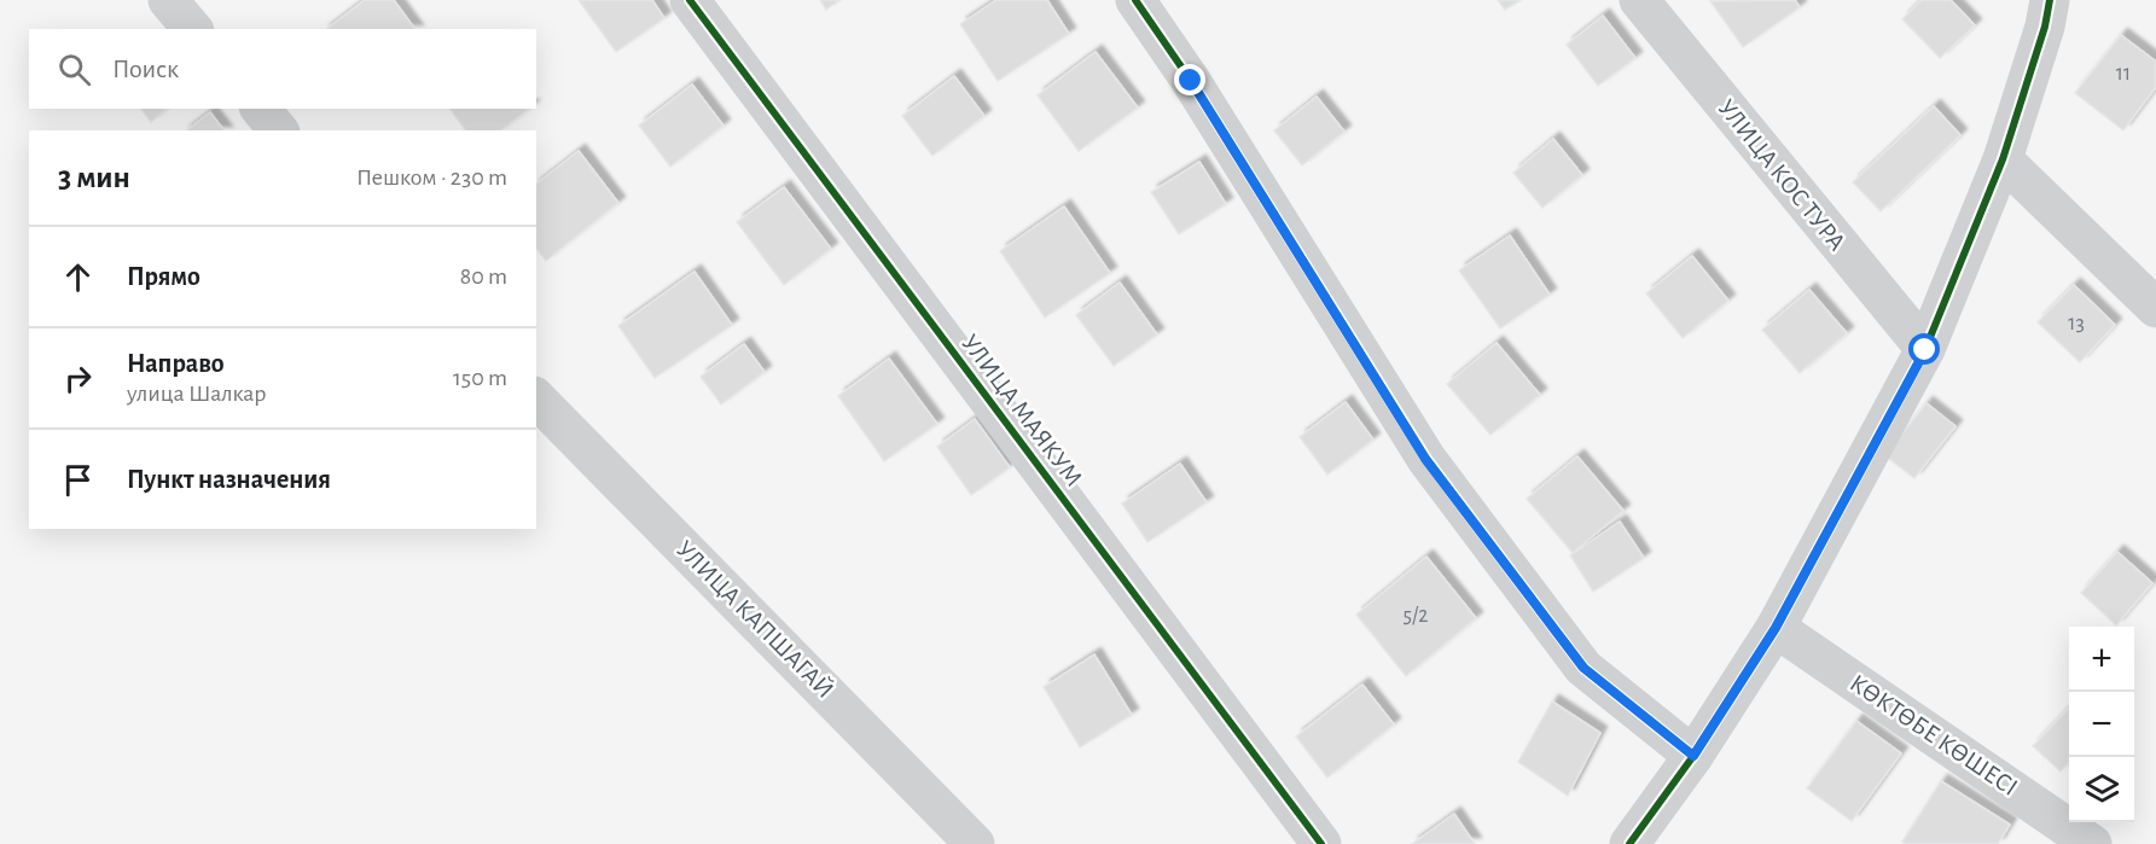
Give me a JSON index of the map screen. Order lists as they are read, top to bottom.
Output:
{
  "streets": {
    "street": [
      "УЛИЦА КОС ТУРА",
      "УЛИЦА МАЯКУМ",
      "УЛИЦА КАПШАГАЙ",
      "КӨКТӨБЕ КӨШЕСІ"
    ]
  },
  "house_numbers": ["11", "13", "5/2"],
  "page": {
    "search": "Поиск",
    "heading": ["3 мин", "Пешком · 230 m"],
    "list": [
      ["Прямо", "80 m"],
      ["Направо", "улица Шалкар", "150 m"],
      "Пункт назначения"
    ],
    "map_buttons": ["+", "−"]
  }
}
